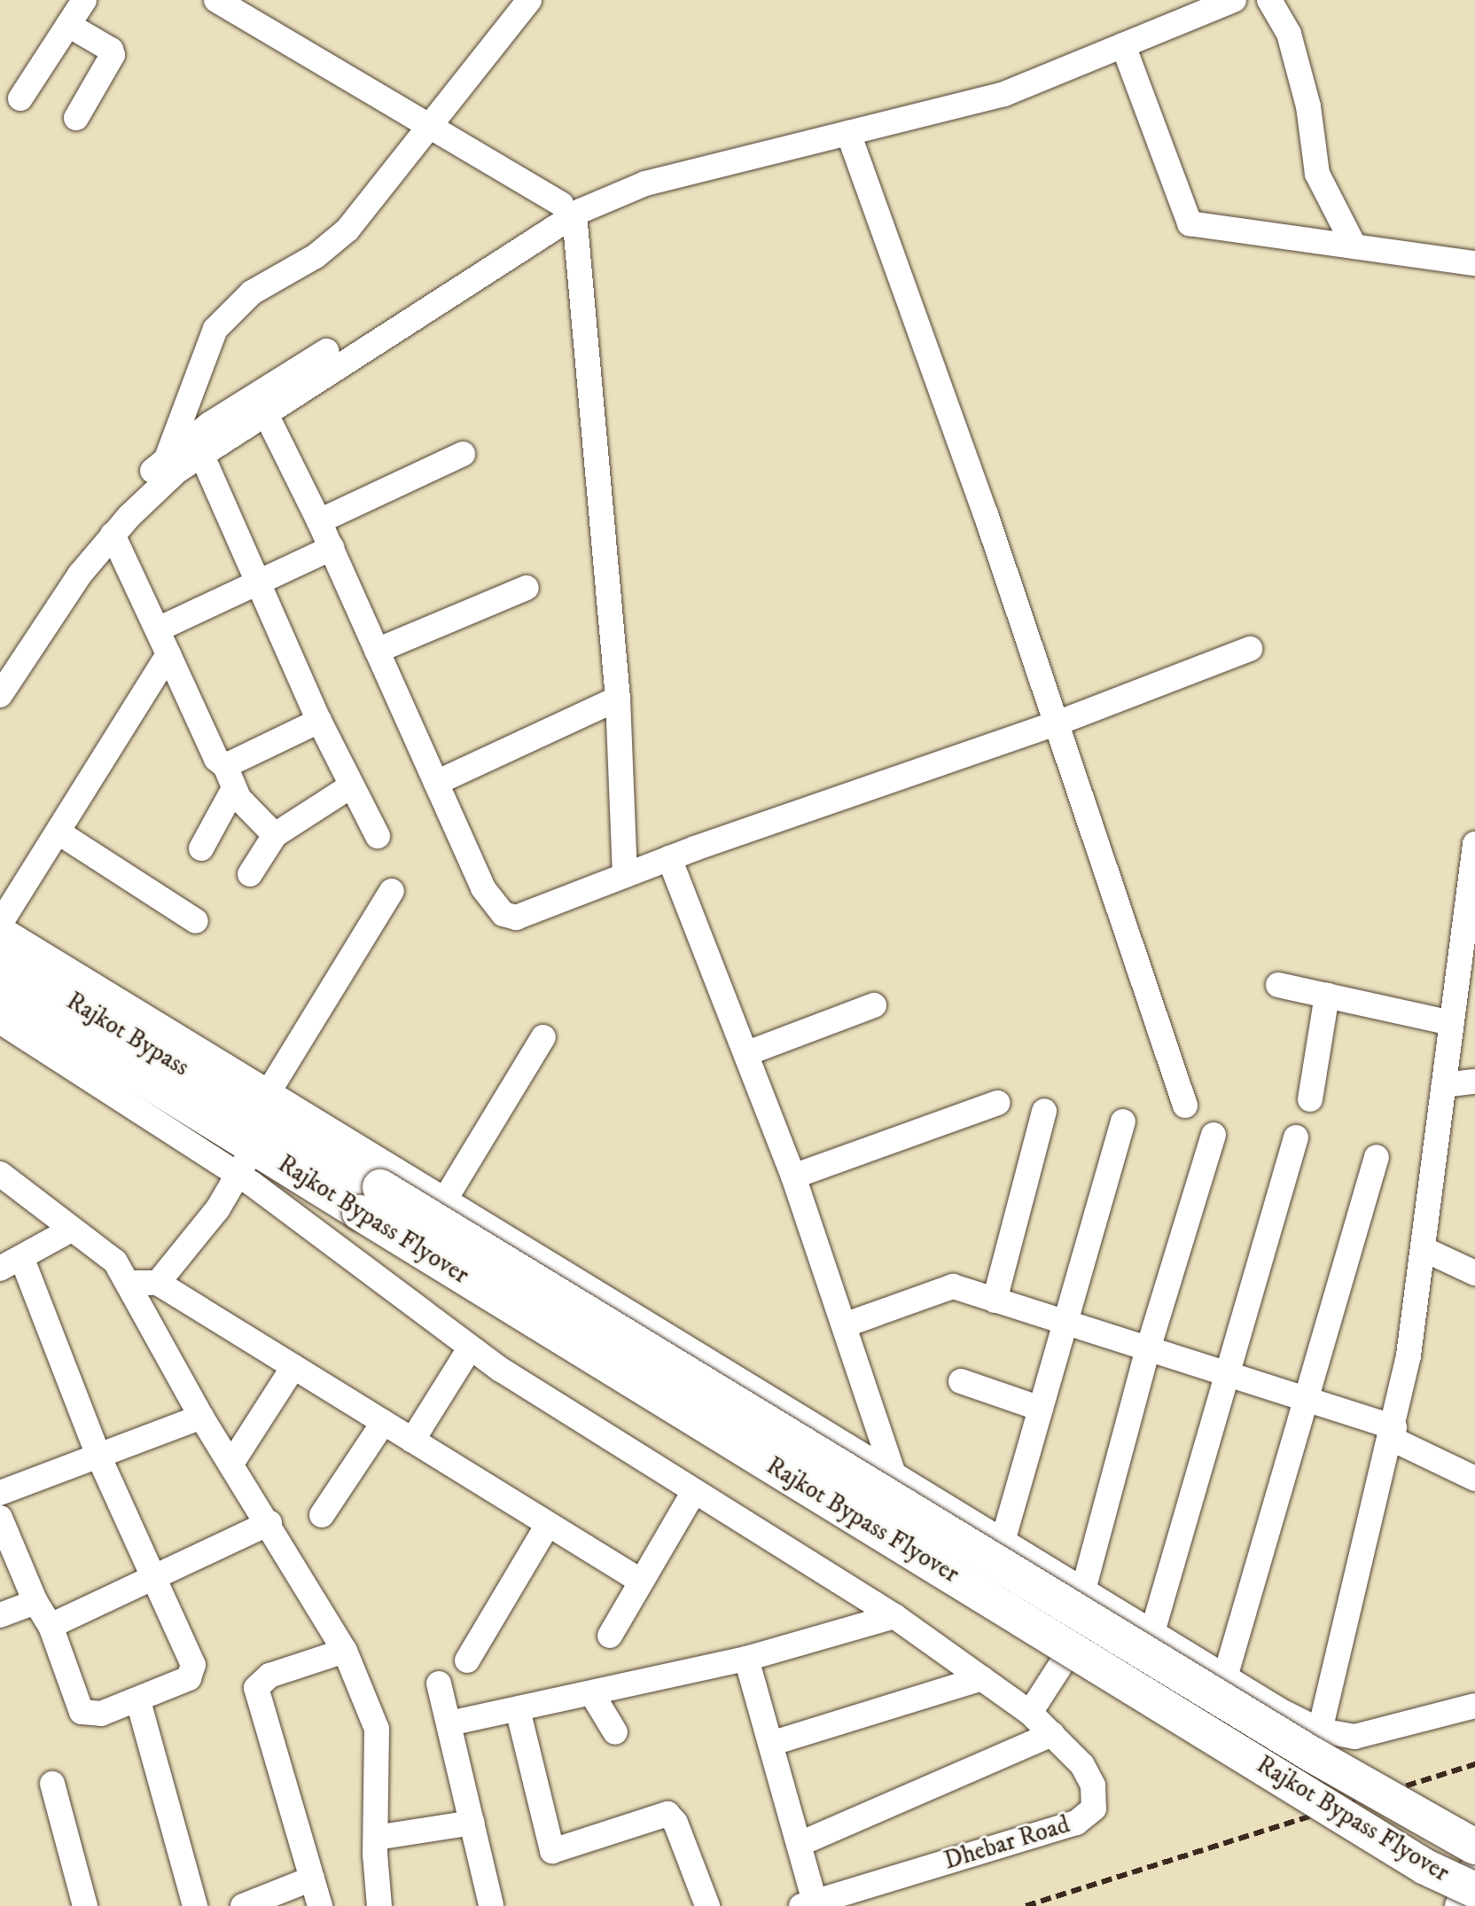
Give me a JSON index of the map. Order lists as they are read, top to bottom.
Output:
{
  "streets": {
    "highway": ["Rajkot Bypass", "Rajkot Bypass Flyover"],
    "street": ["Dhebar Road"]
  },
  "crossings": [
    ["Rajkot Bypass", "Rajkot Bypass Flyover"],
    ["Rajkot Bypass", "Dhebar Road"],
    ["Rajkot Bypass Flyover", "Dhebar Road"]
  ]
}
